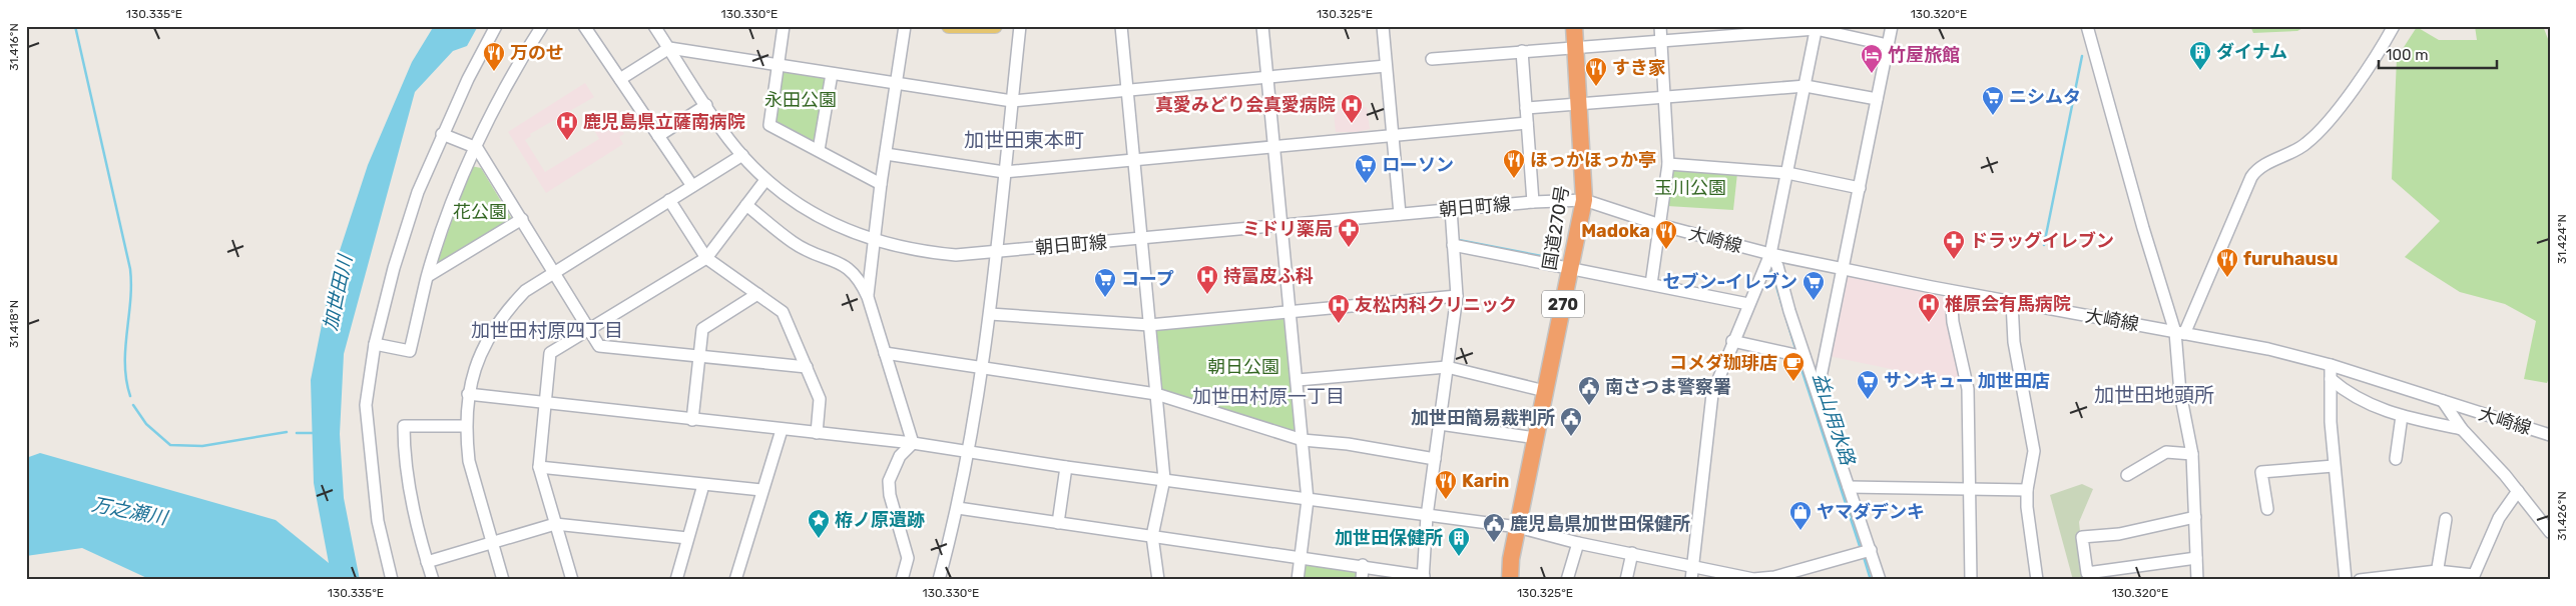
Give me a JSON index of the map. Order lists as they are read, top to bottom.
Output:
{
  "streets": {
    "highway": ["国道270号", "270"],
    "street": ["朝日町線", "大崎線"]
  },
  "crossings": [
    ["朝日町線", "国道270号"],
    ["朝日町線", "大崎線"],
    ["国道270号", "大崎線"]
  ],
  "districts": [
    "加世田東本町",
    "加世田村原四丁目",
    "加世田地頭所",
    "加世田村原一丁目"
  ],
  "water": ["加世田川", "益山用水路", "万之瀬川"],
  "parks": [
    "永田公園",
    "玉川公園",
    "花公園",
    "朝日公園"
  ],
  "places": {
    "building": ["ダイナム", "加世田保健所"],
    "restaurant": [
      "万のせ",
      "すき家",
      "ほっかほっか亭",
      "Madoka",
      "furuhausu",
      "Karin"
    ],
    "hotel": ["竹屋旅館"],
    "supermarket": [
      "ニシムタ",
      "ローソン",
      "コープ",
      "セブン-イレブン",
      "サンキュー 加世田店"
    ],
    "hospital": [
      "真愛みどり会真愛病院",
      "鹿児島県立薩南病院",
      "持冨皮ふ科",
      "椎原会有馬病院",
      "友松内科クリニック"
    ],
    "pharmacy": ["ミドリ薬局", "ドラッグイレブン"],
    "cafe": ["コメダ珈琲店"],
    "public building": ["南さつま警察署", "加世田簡易裁判所", "鹿児島県加世田保健所"],
    "shop": ["ヤマダデンキ"],
    "place": ["栫ノ原遺跡"]
  },
  "scale_bar": "100 m",
  "coordinates": [
    "130.335°E",
    "130.330°E",
    "130.325°E",
    "130.320°E",
    "31.416°N",
    "31.424°N",
    "31.418°N",
    "31.426°N"
  ]
}
